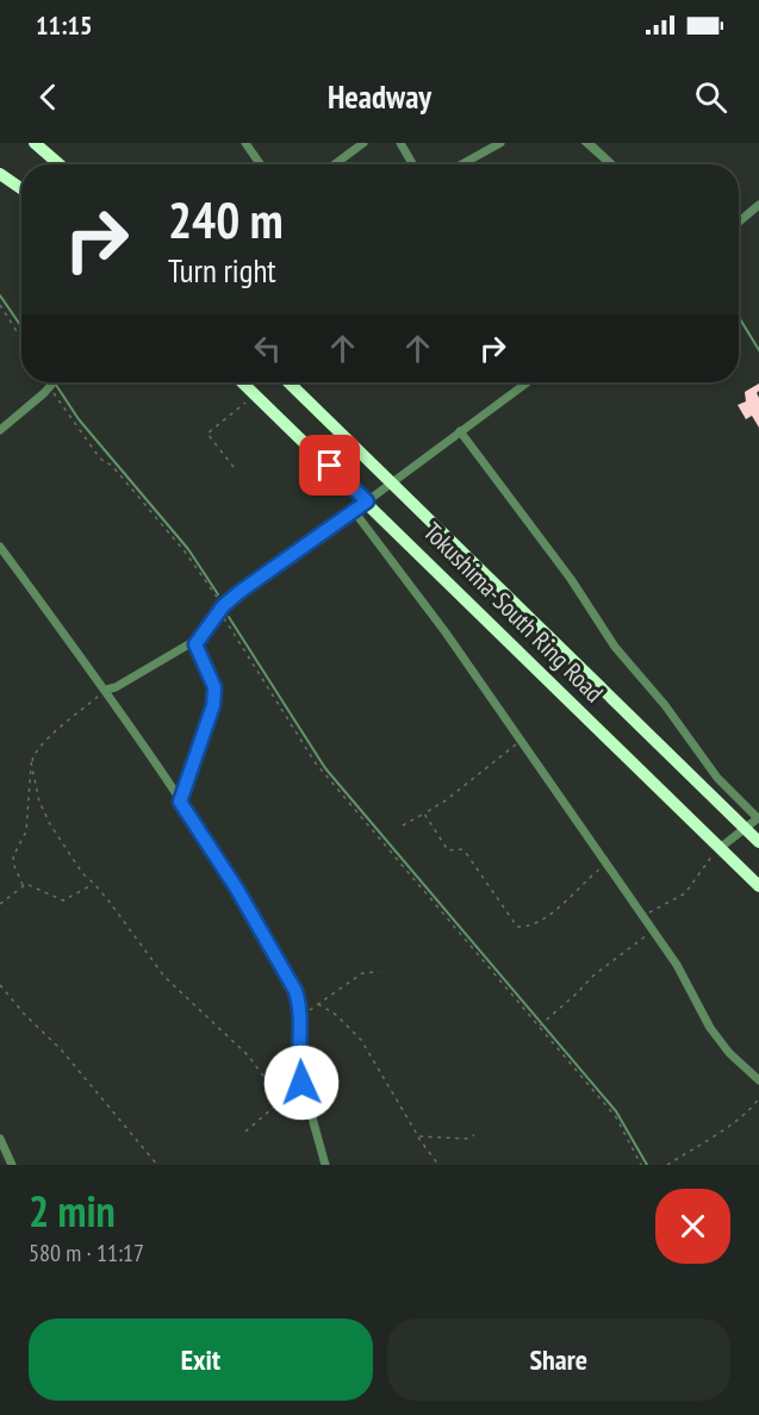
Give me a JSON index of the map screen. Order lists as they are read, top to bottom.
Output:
{
  "streets": {
    "highway": ["Tokushima-South Ring Road"]
  },
  "page": {
    "status": "11:15",
    "header": "Headway",
    "turn": ["240 m", "Turn right"],
    "heading": ["2 min", "580 m · 11:17"],
    "buttons": ["Exit", "Share"]
  }
}
